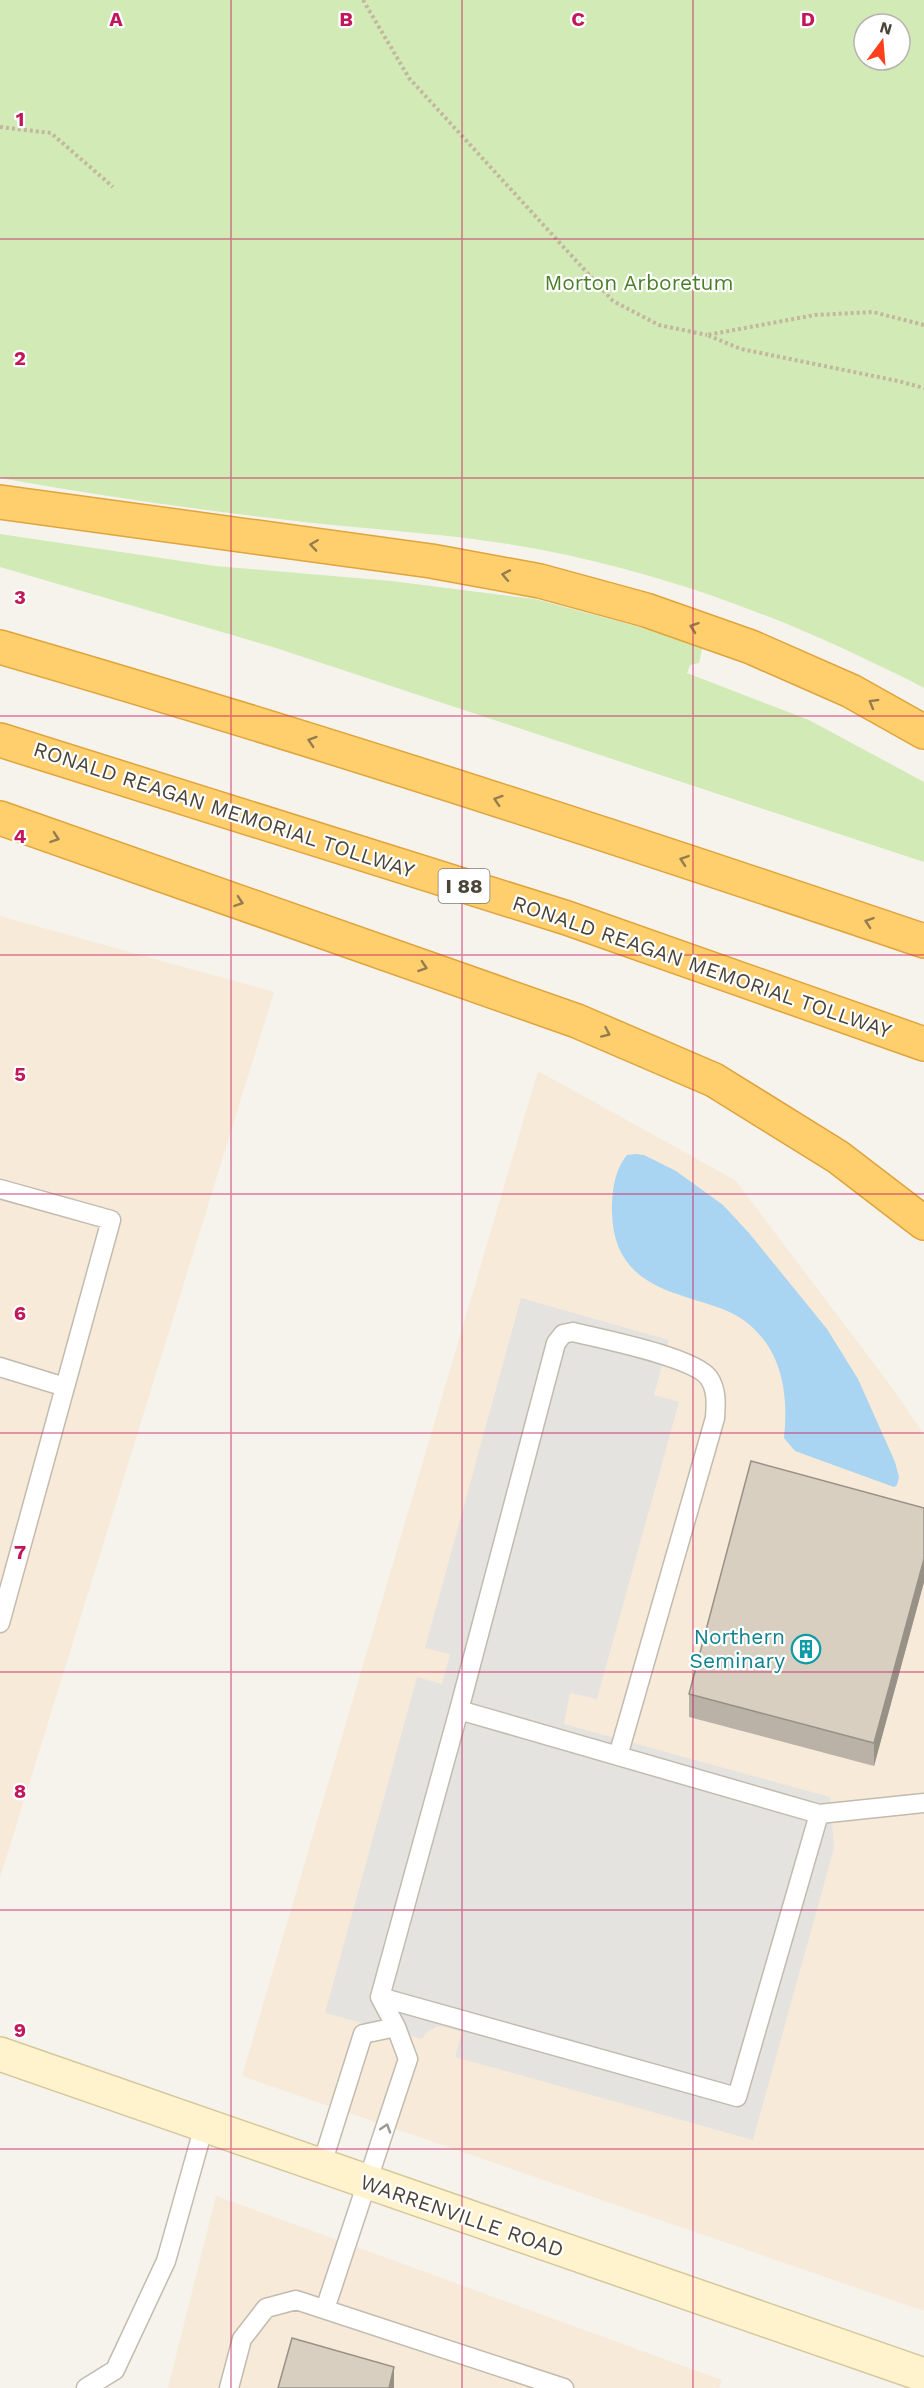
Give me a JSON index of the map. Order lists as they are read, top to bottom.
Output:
{
  "streets": {
    "highway": ["RONALD REAGAN MEMORIAL TOLLWAY", "I 88"],
    "main road": ["WARRENVILLE ROAD"]
  },
  "parks": ["Morton Arboretum"],
  "places": {
    "building": ["Northern Seminary"]
  },
  "north": "top",
  "grid": {
    "columns": [
      "A",
      "B",
      "C",
      "D"
    ],
    "rows": [
      "1",
      "2",
      "3",
      "4",
      "5",
      "6",
      "7",
      "8",
      "9"
    ]
  }
}
